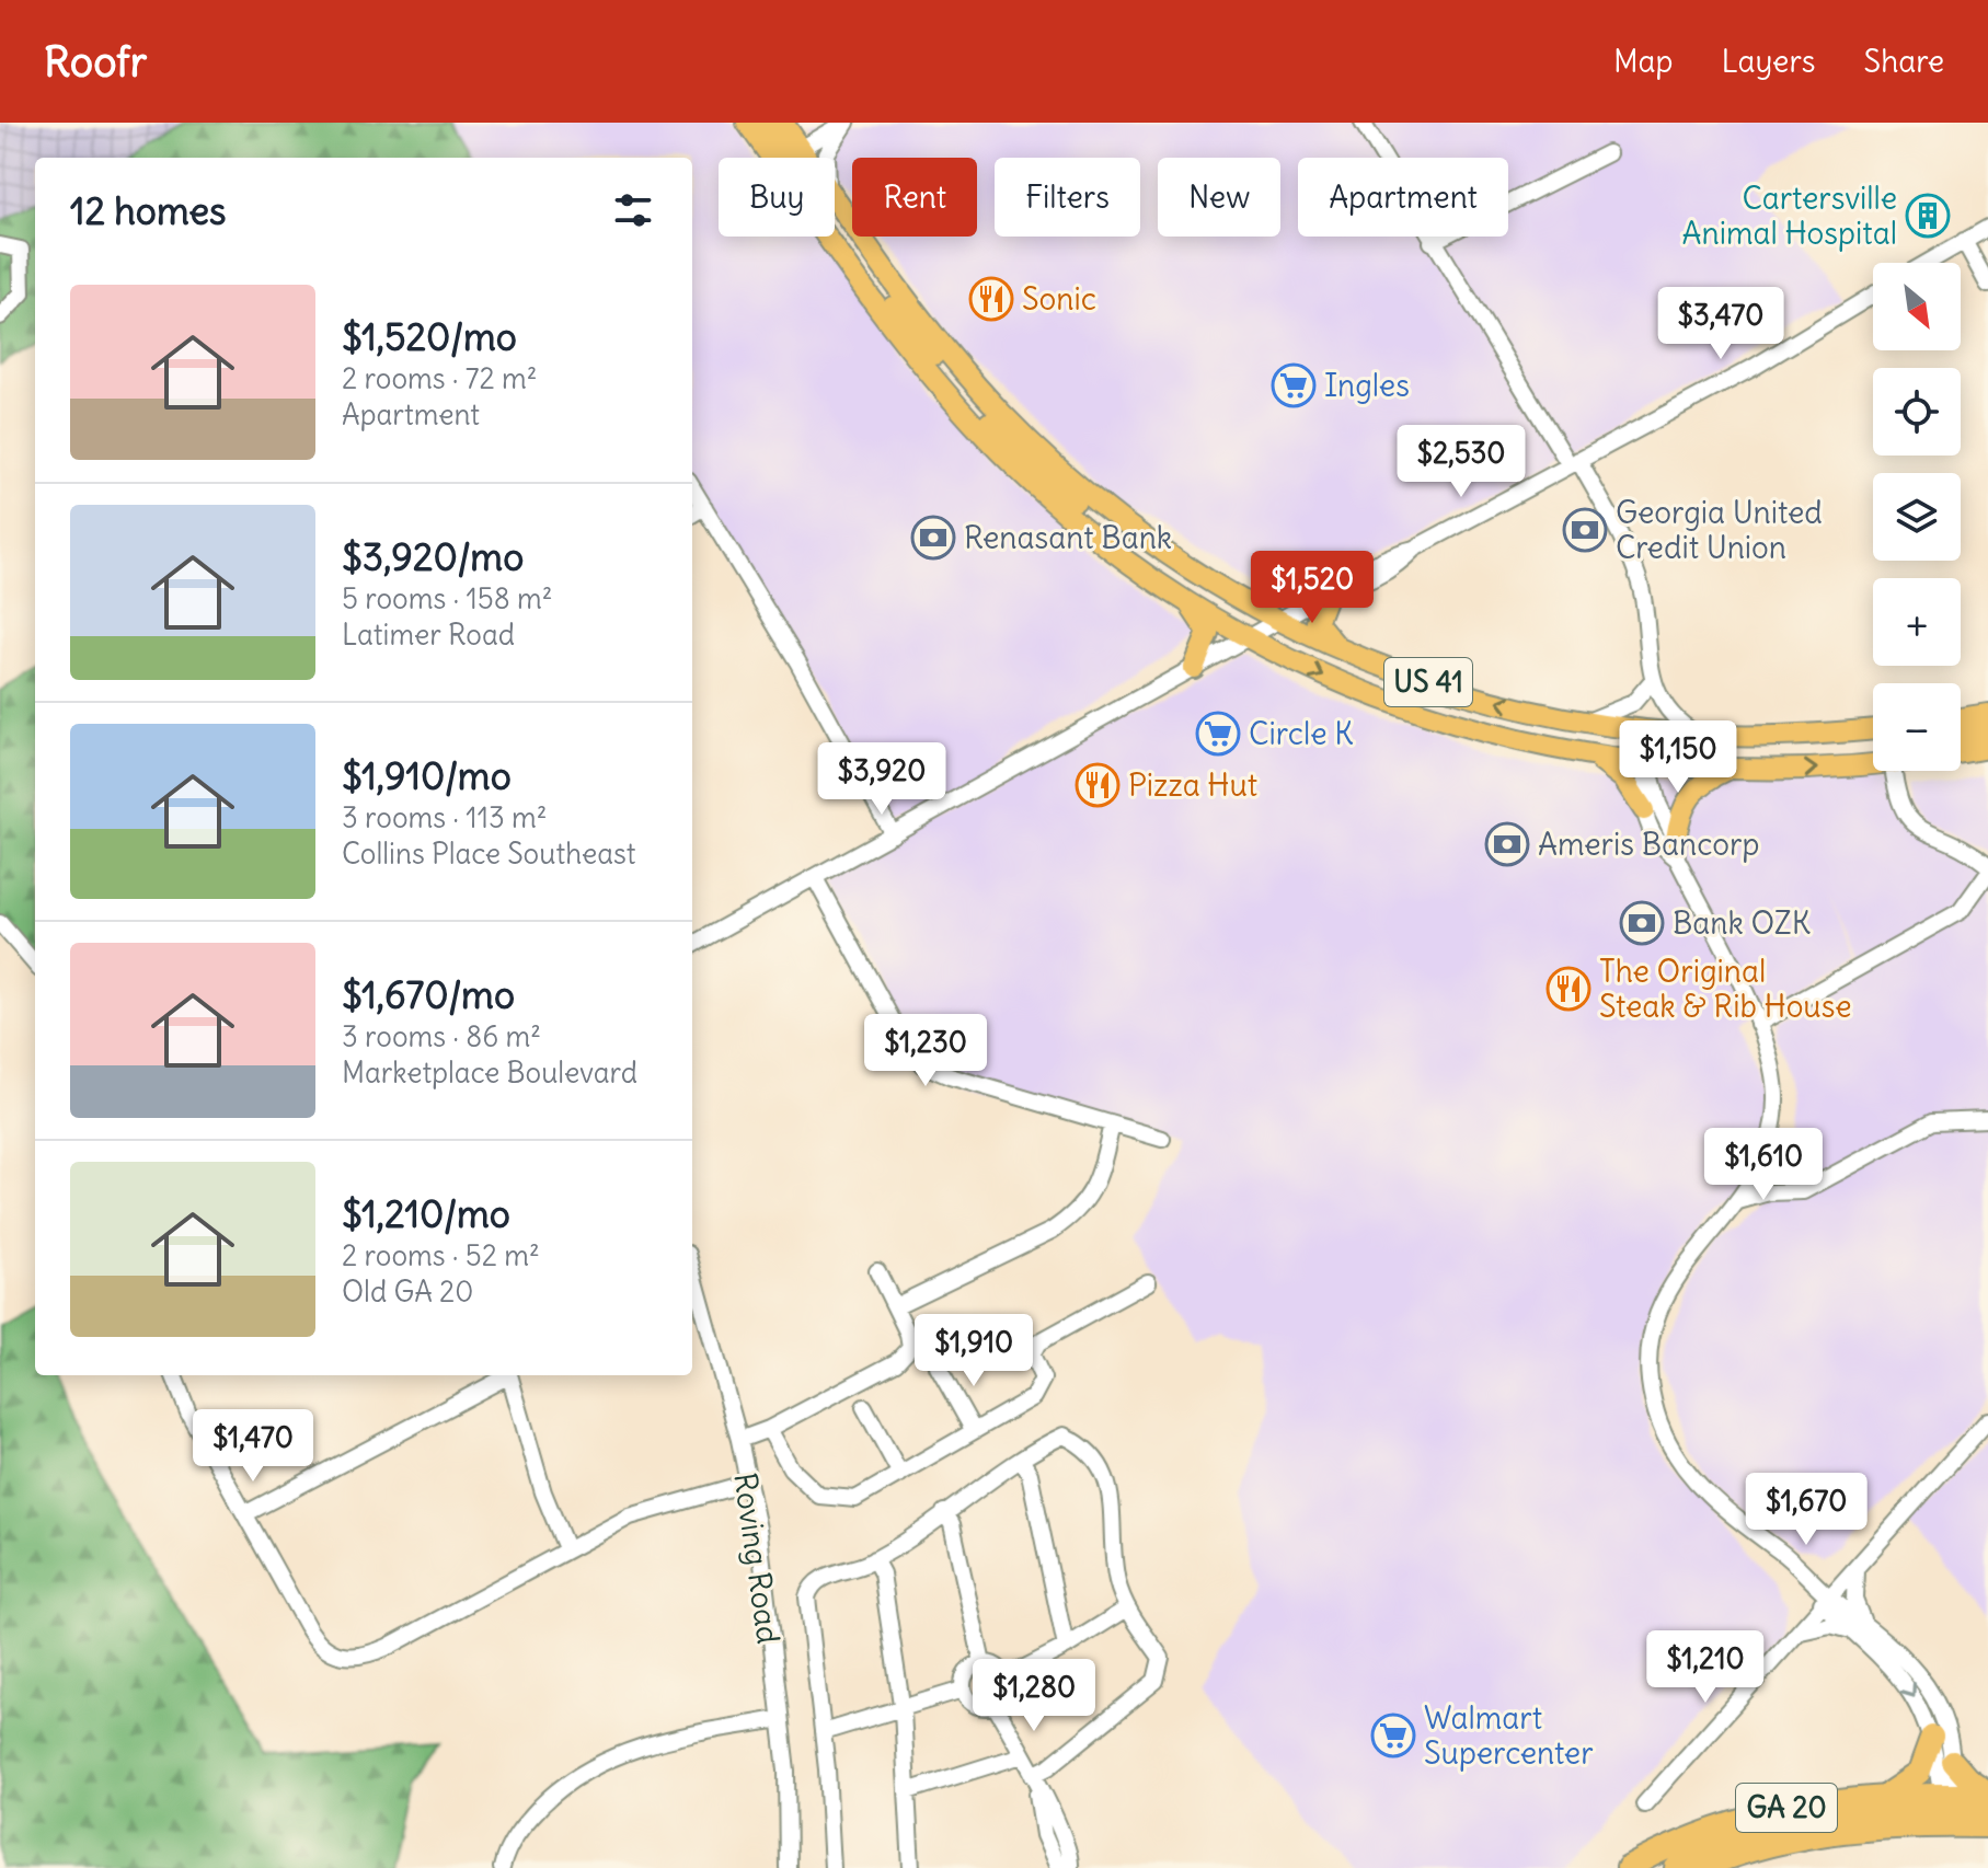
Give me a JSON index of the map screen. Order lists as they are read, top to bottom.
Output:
{
  "streets": {
    "highway": ["GA 20"],
    "main road": ["US 41"],
    "street": ["Roving Road"]
  },
  "places": {
    "building": ["Cartersville Animal Hospital"],
    "restaurant": ["Sonic", "Pizza Hut", "The Original Steak & Rib House"],
    "supermarket": ["Ingles", "Circle K", "Walmart Supercenter"],
    "bank": [
      "Georgia United Credit Union",
      "Renasant Bank",
      "Ameris Bancorp",
      "Bank OZK"
    ]
  },
  "north": "bottom right",
  "page": {
    "header": "Roofr",
    "nav": ["Map", "Layers", "Share"],
    "chip": [
      "Buy",
      "Rent",
      "Filters",
      "New",
      "Apartment"
    ],
    "heading": "12 homes",
    "map_buttons": ["+", "−"],
    "list": [
      {
        "name": "$1,520/mo",
        "note": "2 rooms · 72 m² · Apartment"
      },
      {
        "name": "$3,920/mo",
        "note": "5 rooms · 158 m² · Latimer Road"
      },
      {
        "name": "$1,910/mo",
        "note": "3 rooms · 113 m² · Collins Place Southeast"
      },
      {
        "name": "$1,670/mo",
        "note": "3 rooms · 86 m² · Marketplace Boulevard"
      },
      {
        "name": "$1,210/mo",
        "note": "2 rooms · 52 m² · Old GA 20"
      }
    ],
    "price": [
      "$3,470",
      "$2,530",
      "$1,520",
      "$1,150",
      "$3,920",
      "$1,230",
      "$1,610",
      "$1,910",
      "$1,470",
      "$1,670",
      "$1,210",
      "$1,280"
    ]
  }
}
